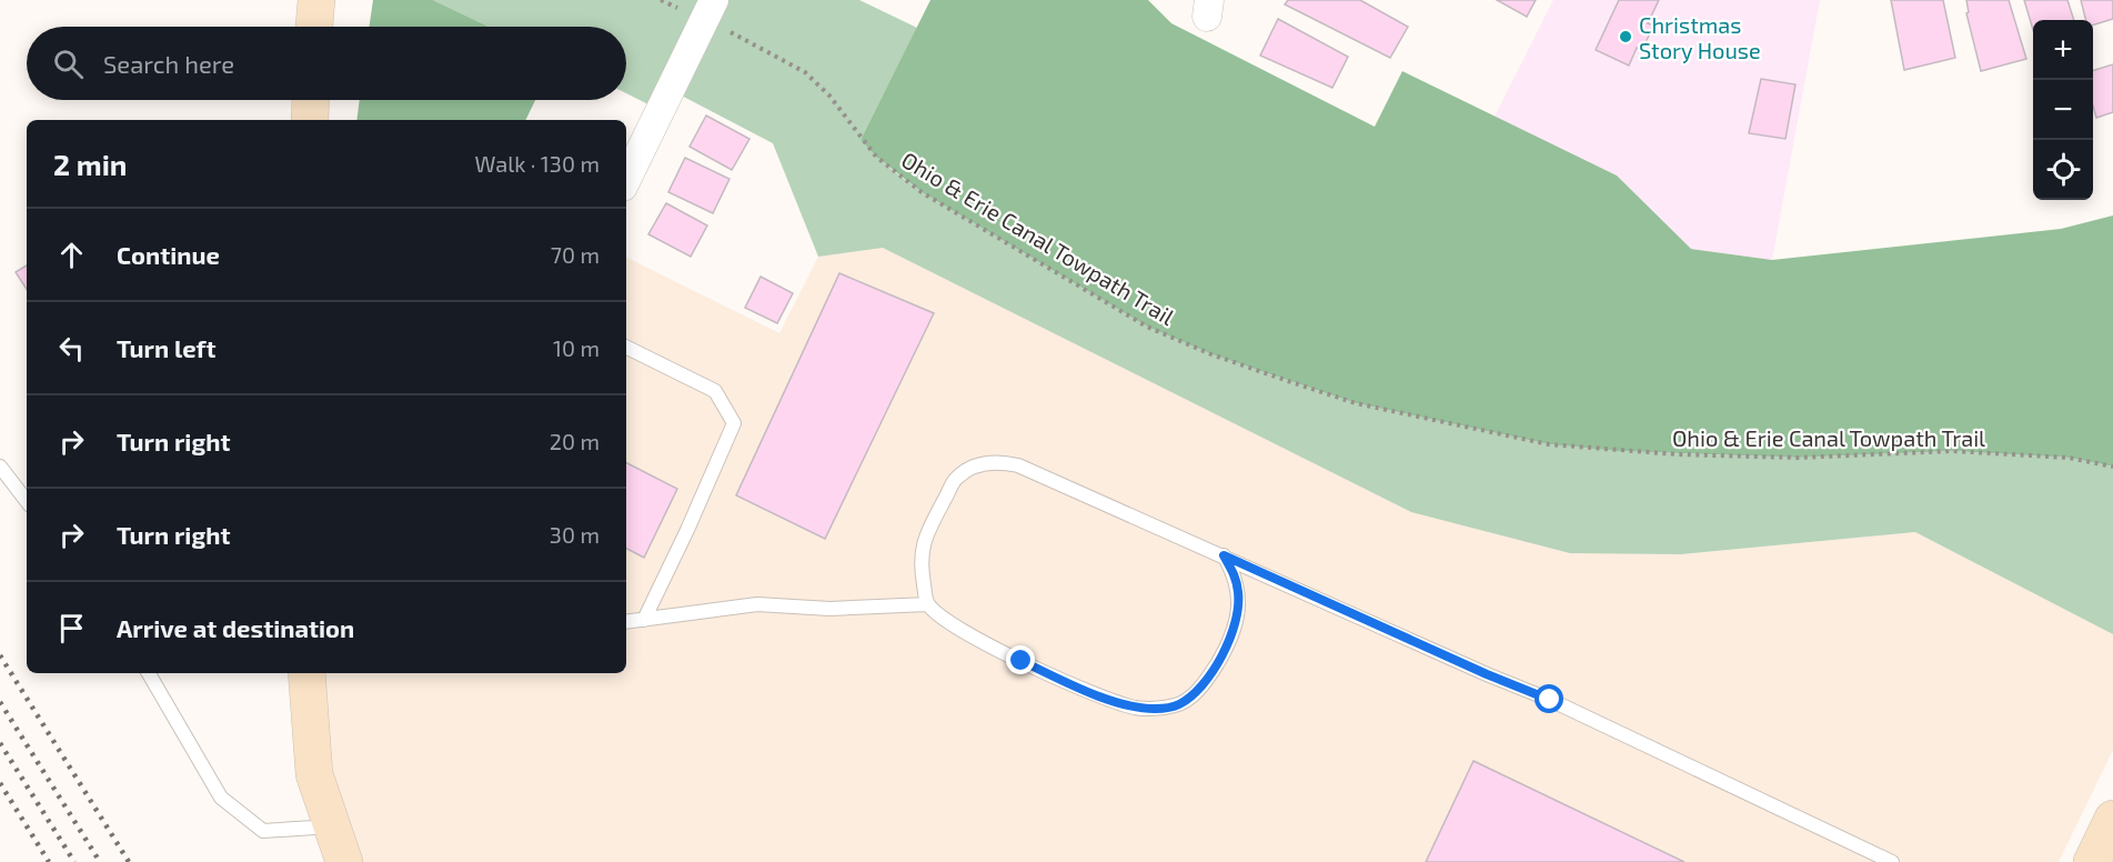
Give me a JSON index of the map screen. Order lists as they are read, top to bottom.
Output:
{
  "streets": {
    "path": ["Ohio & Erie Canal Towpath Trail"]
  },
  "places": ["Christmas Story House"],
  "page": {
    "map_buttons": ["+", "−"],
    "search": "Search here",
    "heading": ["2 min", "Walk · 130 m"],
    "list": [
      ["Continue", "70 m"],
      ["Turn left", "10 m"],
      ["Turn right", "20 m"],
      ["Turn right", "30 m"],
      "Arrive at destination"
    ]
  }
}
